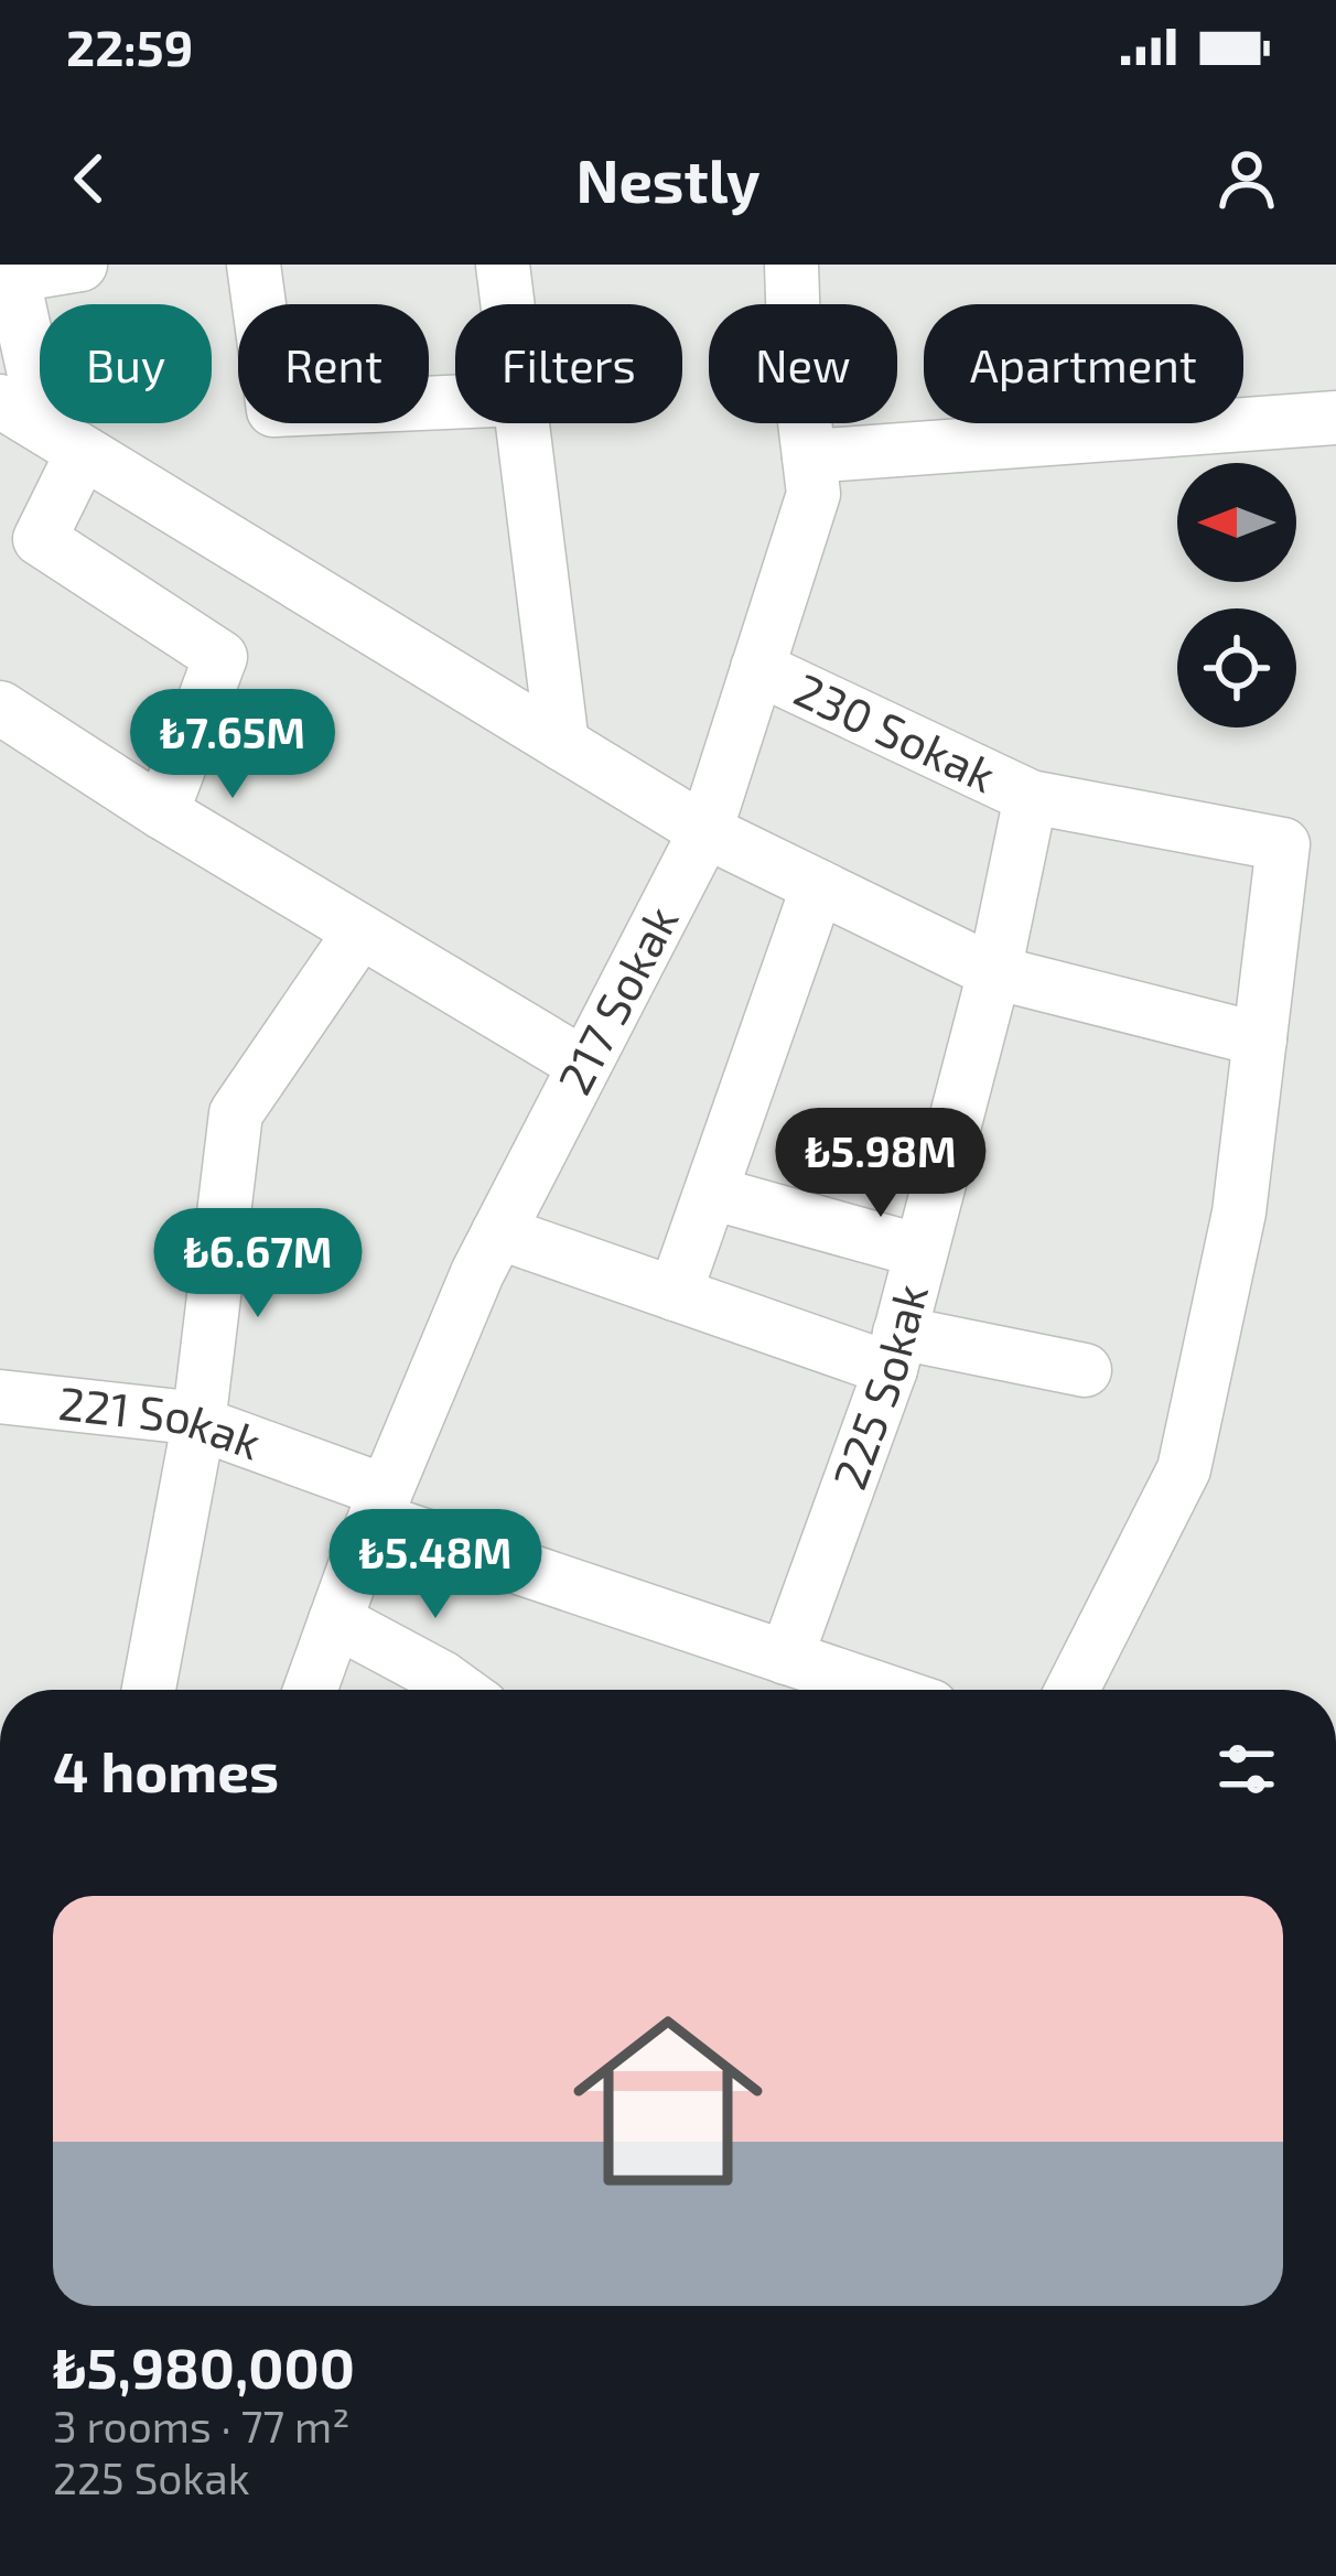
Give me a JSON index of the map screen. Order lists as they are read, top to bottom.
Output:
{
  "streets": {
    "street": [
      "230 Sokak",
      "217 Sokak",
      "225 Sokak",
      "221 Sokak"
    ]
  },
  "crossings": [
    ["230 Sokak", "217 Sokak"],
    ["230 Sokak", "225 Sokak"],
    ["217 Sokak", "221 Sokak"],
    ["225 Sokak", "221 Sokak"]
  ],
  "north": "left",
  "page": {
    "status": "22:59",
    "header": "Nestly",
    "chip": [
      "Buy",
      "Rent",
      "Filters",
      "New",
      "Apartment"
    ],
    "price": [
      "₺7.65M",
      "₺5.98M",
      "₺6.67M",
      "₺5.48M"
    ],
    "heading": "4 homes",
    "list": [
      {
        "name": "₺5,980,000",
        "note": "3 rooms · 77 m² · 225 Sokak"
      }
    ]
  }
}
